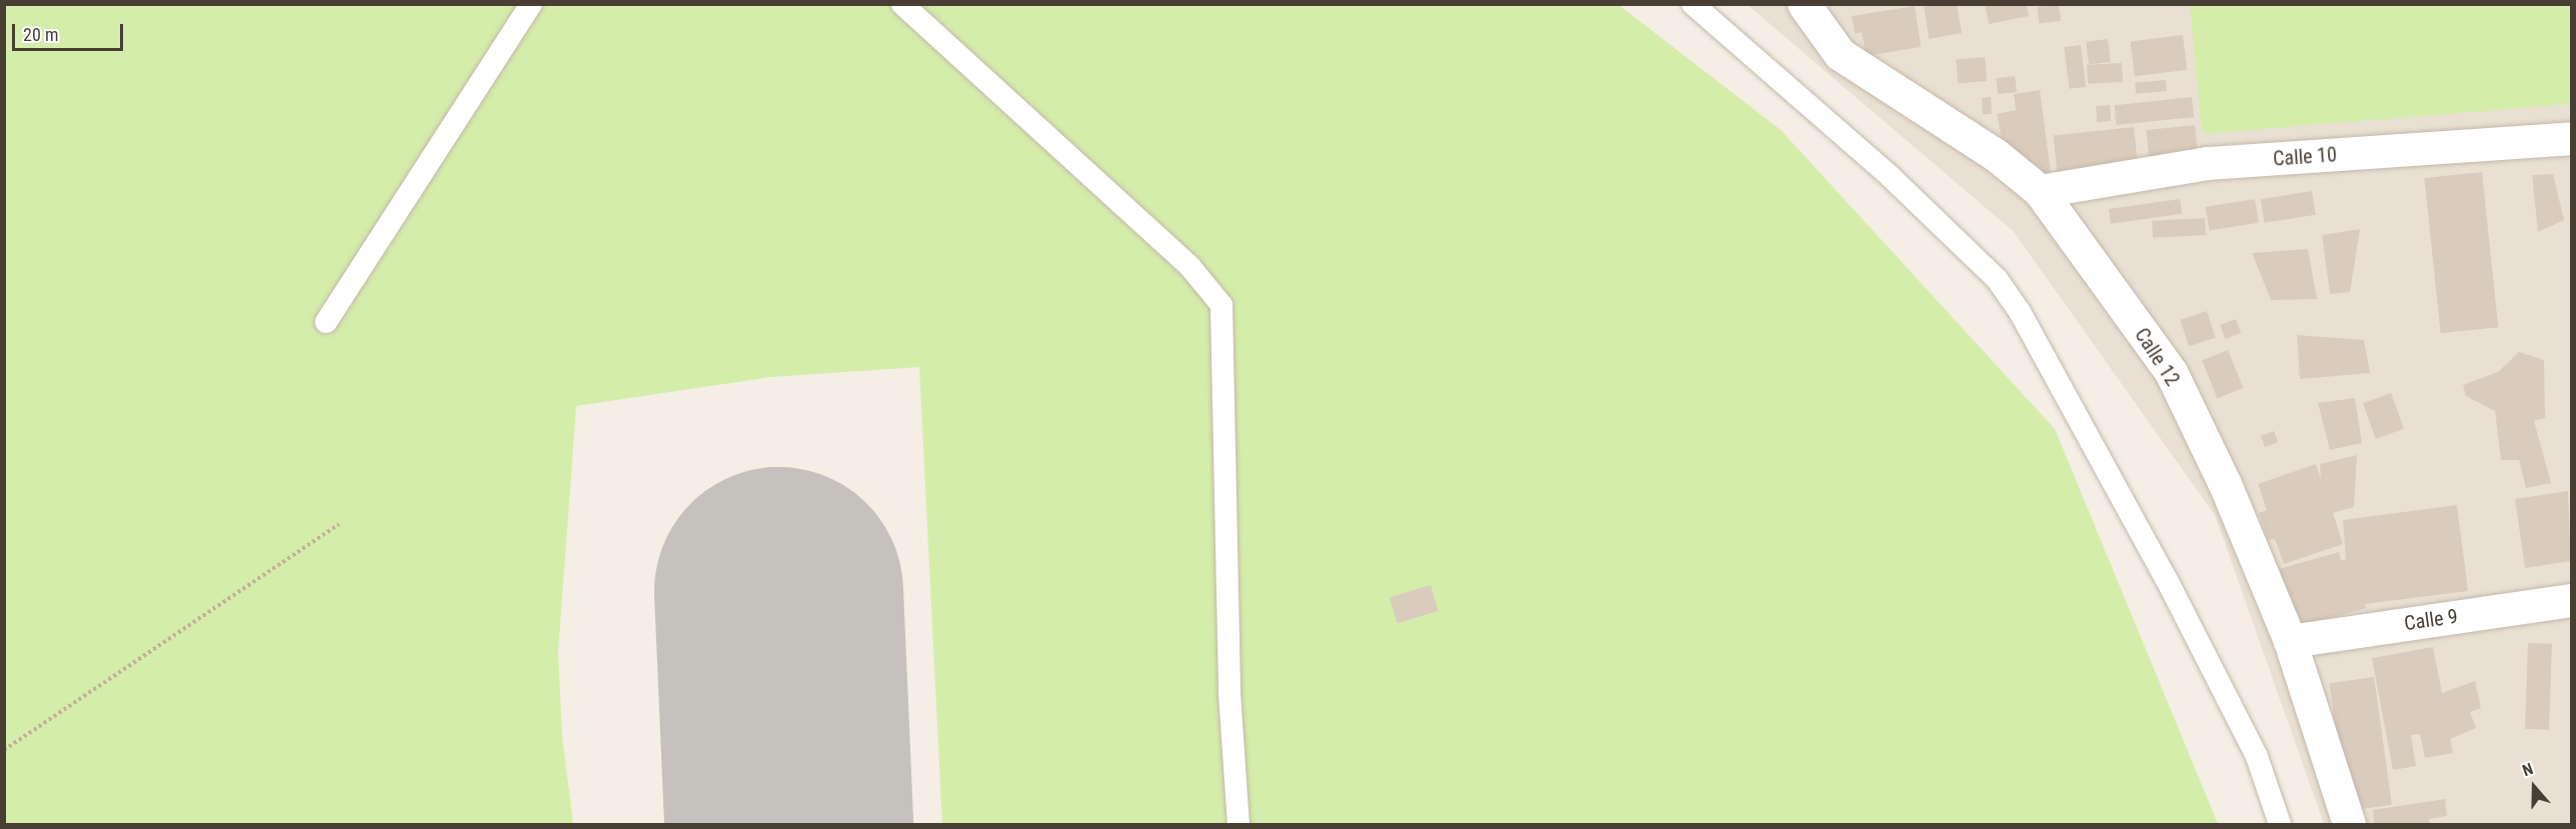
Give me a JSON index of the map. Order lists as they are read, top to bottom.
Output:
{
  "streets": {
    "street": ["Calle 10", "Calle 12", "Calle 9"]
  },
  "crossings": [
    ["Calle 10", "Calle 12"],
    ["Calle 12", "Calle 9"]
  ],
  "scale_bar": "20 m",
  "north": "top"
}
